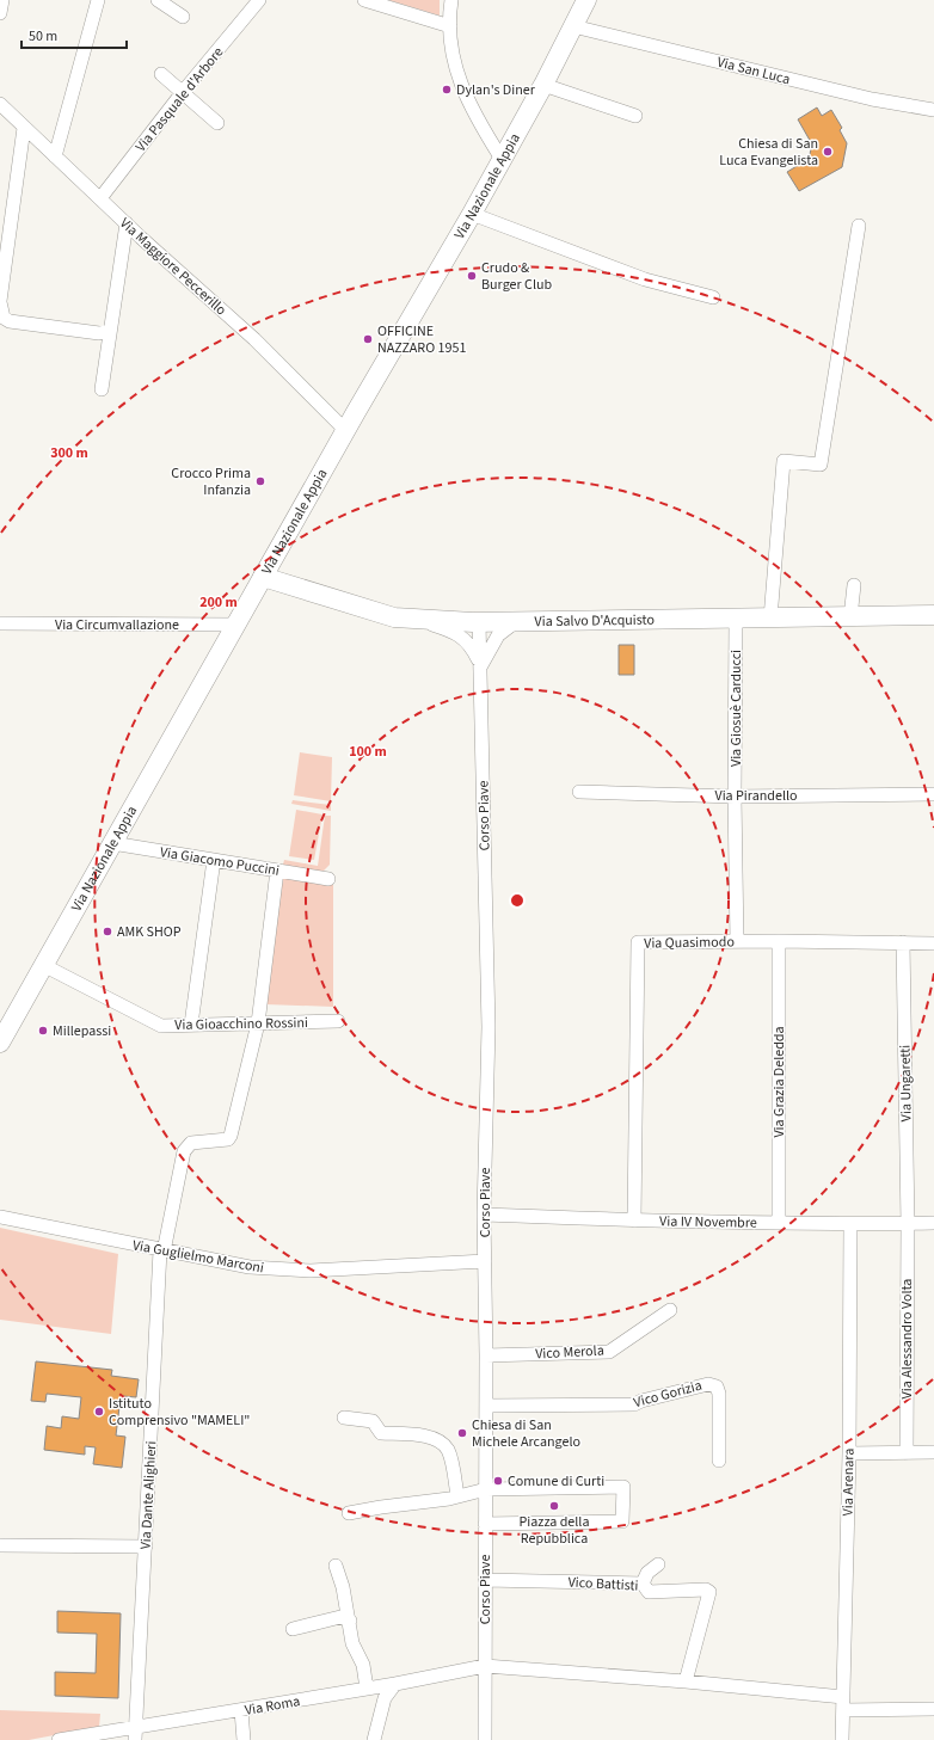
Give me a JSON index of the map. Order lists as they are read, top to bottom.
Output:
{
  "streets": {
    "main road": ["Via Nazionale Appia", "Via Salvo D'Acquisto"],
    "street": [
      "Via San Luca",
      "Via Pasquale d'Arbore",
      "Via Maggiore Peccerillo",
      "Via Circumvallazione",
      "Via Giosuè Carducci",
      "Via Pirandello",
      "Corso Piave",
      "Via Giacomo Puccini",
      "Via Quasimodo",
      "Via Gioacchino Rossini",
      "Via Grazia Deledda",
      "Via Ungaretti",
      "Via IV Novembre",
      "Via Guglielmo Marconi",
      "Via Alessandro Volta",
      "Vico Merola",
      "Vico Gorizia",
      "Via Arenara",
      "Via Dante Alighieri",
      "Vico Battisti",
      "Via Roma"
    ]
  },
  "crossings": [
    ["Via San Luca", "Via Nazionale Appia"],
    ["Via Pasquale d'Arbore", "Via Maggiore Peccerillo"],
    ["Via Nazionale Appia", "Via Maggiore Peccerillo"],
    ["Via Nazionale Appia", "Via Salvo D'Acquisto"],
    ["Via Nazionale Appia", "Via Circumvallazione"],
    ["Via Nazionale Appia", "Via Giacomo Puccini"],
    ["Via Nazionale Appia", "Via Gioacchino Rossini"],
    ["Via Salvo D'Acquisto", "Via Giosuè Carducci"],
    ["Via Salvo D'Acquisto", "Corso Piave"],
    ["Via Giosuè Carducci", "Via Pirandello"],
    ["Via Giosuè Carducci", "Via Quasimodo"],
    ["Corso Piave", "Via IV Novembre"],
    ["Corso Piave", "Via Guglielmo Marconi"],
    ["Corso Piave", "Vico Merola"],
    ["Corso Piave", "Vico Gorizia"],
    ["Corso Piave", "Vico Battisti"],
    ["Corso Piave", "Via Roma"],
    ["Via Quasimodo", "Via Grazia Deledda"],
    ["Via Quasimodo", "Via Ungaretti"],
    ["Via Quasimodo", "Via IV Novembre"],
    ["Via Gioacchino Rossini", "Via Dante Alighieri"],
    ["Via Grazia Deledda", "Via IV Novembre"],
    ["Via Ungaretti", "Via IV Novembre"],
    ["Via Ungaretti", "Via Alessandro Volta"],
    ["Via IV Novembre", "Via Alessandro Volta"],
    ["Via IV Novembre", "Via Arenara"],
    ["Via Guglielmo Marconi", "Via Dante Alighieri"],
    ["Via Arenara", "Via Roma"],
    ["Via Dante Alighieri", "Via Roma"],
    ["Vico Battisti", "Via Roma"]
  ],
  "places": [
    "Dylan's Diner",
    "Chiesa di San Luca Evangelista",
    "Crudo & Burger Club",
    "OFFICINE NAZZARO 1951",
    "Crocco Prima Infanzia",
    "AMK SHOP",
    "Millepassi",
    "Istituto Comprensivo \"MAMELI\"",
    "Chiesa di San Michele Arcangelo",
    "Comune di Curti",
    "Piazza della Repubblica"
  ],
  "scale_bar": "50 m",
  "rings": ["300 m", "200 m", "100 m"]
}
